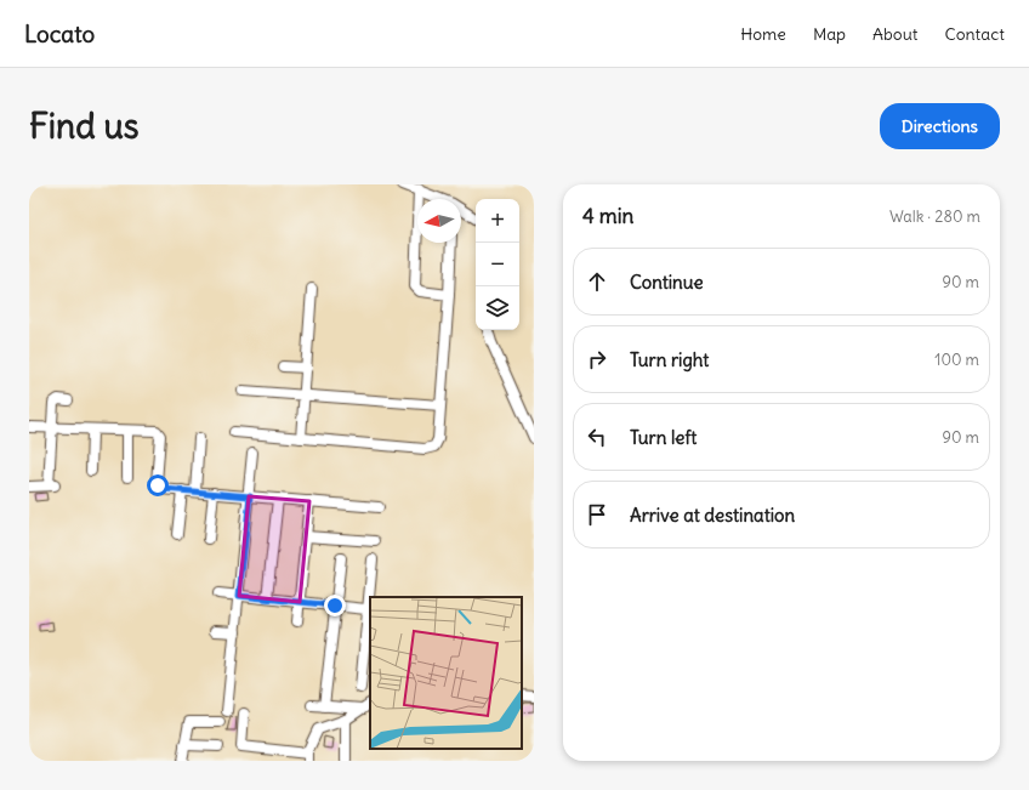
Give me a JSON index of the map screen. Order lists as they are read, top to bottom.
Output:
{
  "north": "left",
  "page": {
    "header": "Locato",
    "nav": [
      "Home",
      "Map",
      "About",
      "Contact"
    ],
    "buttons": "Directions",
    "title": "Find us",
    "heading": ["4 min", "Walk · 280 m"],
    "map_buttons": ["+", "−"],
    "list": [
      ["Continue", "90 m"],
      ["Turn right", "100 m"],
      ["Turn left", "90 m"],
      "Arrive at destination"
    ]
  }
}
